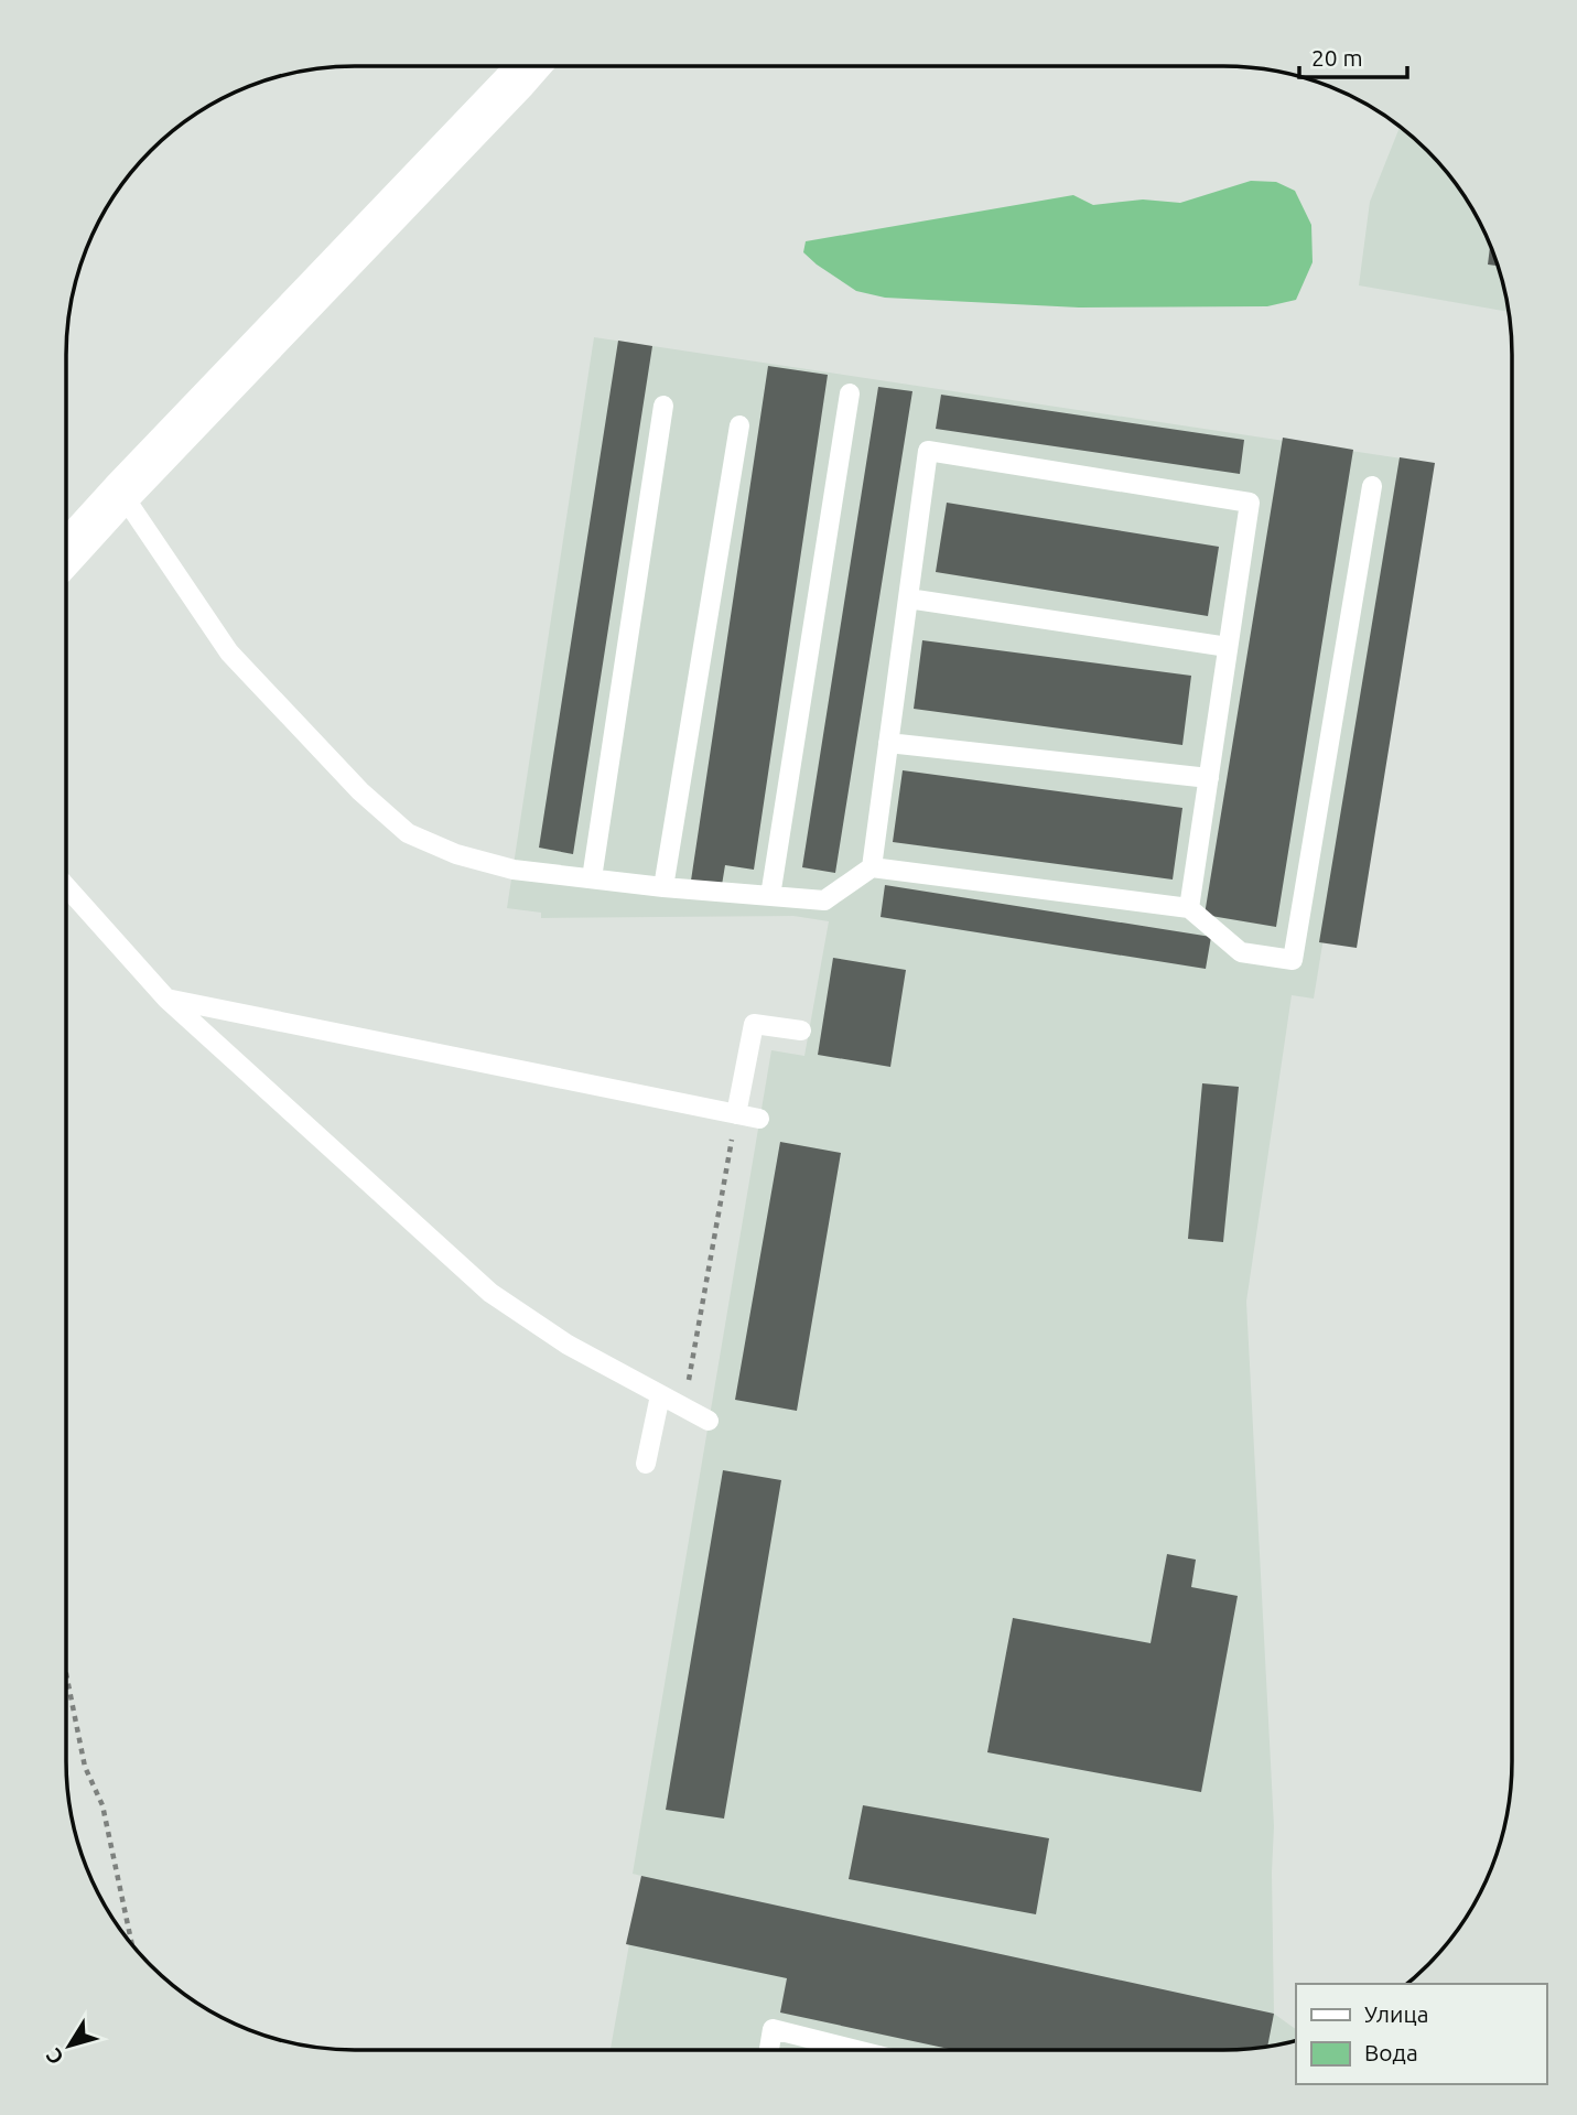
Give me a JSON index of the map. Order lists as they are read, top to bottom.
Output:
{
  "legend": ["Улица", "Вода"],
  "scale_bar": "20 m",
  "north": "bottom left"
}
